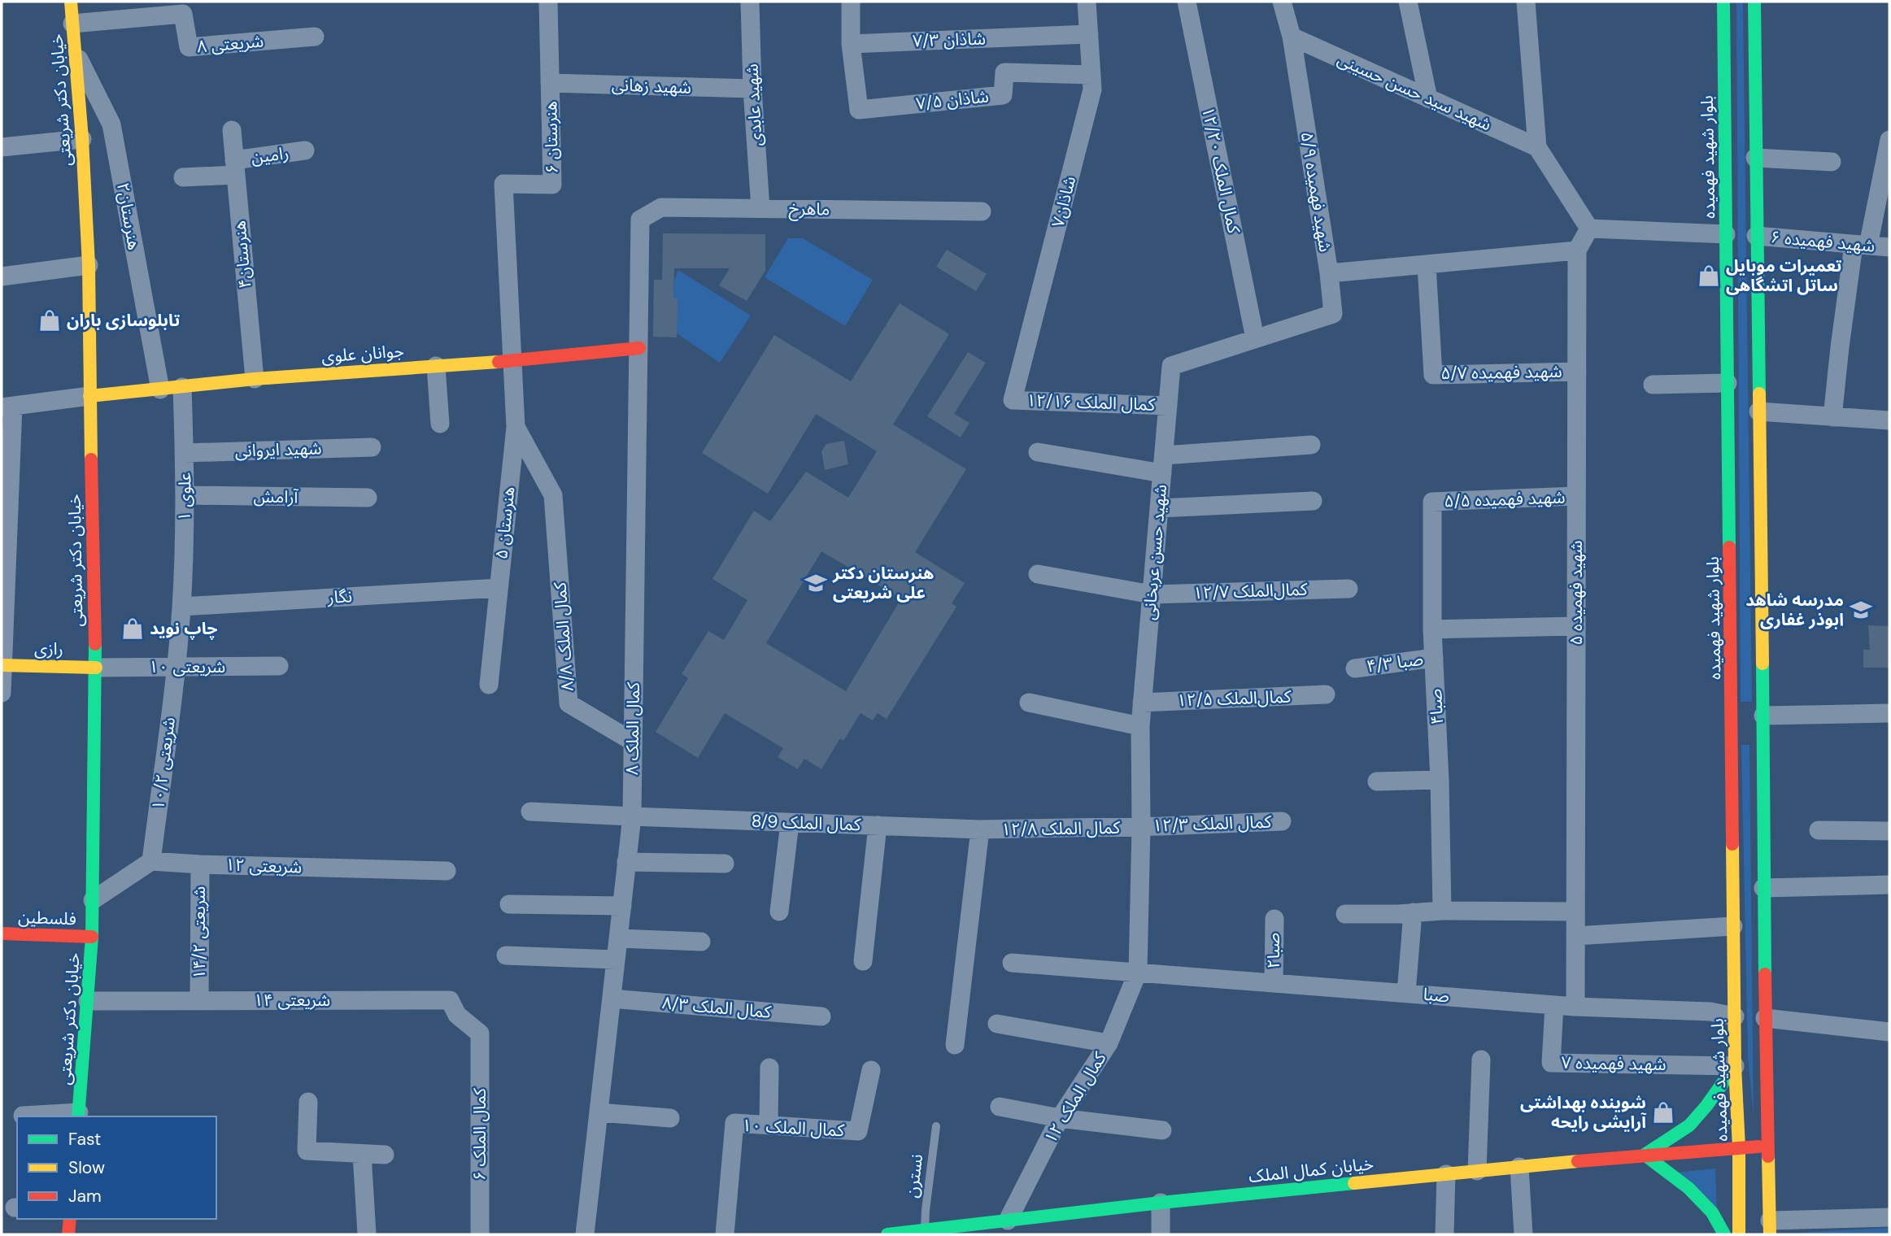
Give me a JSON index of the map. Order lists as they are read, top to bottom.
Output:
{
  "streets": {
    "main road": [
      "خیابان دکتر شریعتی",
      "بلوار شهید فهمیده",
      "جوانان علوی",
      "رازی",
      "فلسطین",
      "خیابان کمال الملک"
    ],
    "street": [
      "شاذان ۷/۳",
      "شریعتی ۸",
      "شهید زهانی",
      "شهید سید حسن حسینی",
      "شاذان ۷/۵",
      "شهید عابدی",
      "هنرستان ۶",
      "رامین",
      "کمال الملک ۱۲/۲۰",
      "شهید فهمیده ۵/۹",
      "شاذان۷",
      "ماهرخ",
      "هنرستان۲",
      "شهید فهمیده ۶",
      "هنرستان۴",
      "شهید فهمیده ۵/۷",
      "کمال الملک ۱۲/۱۶",
      "شهید ایروانی",
      "علوی ۱",
      "آرامش",
      "شهید فهمیده ۵/۵",
      "هنرستان ۵",
      "شهید حسن عربخانی",
      "کمال‌الملک ۱۲/۷",
      "شهید فهمیده ۵",
      "نگار",
      "کمال الملک ۸/۸",
      "صبا ۴/۳",
      "شریعتی ۱۰",
      "کمال‌الملک ۱۲/۵",
      "صبا۴",
      "کمال الملک ۸",
      "شریعتی ۱۰/۲",
      "کمال الملک 8/9",
      "کمال الملک ۱۲/۳",
      "کمال الملک ۱۲/۸",
      "شریعتی ۱۲",
      "شریعتی ۱۴/۲",
      "صبا۲",
      "صبا",
      "شریعتی ۱۴",
      "کمال الملک ۸/۳",
      "شهید فهمیده ۷",
      "کمال الملک ۱۲",
      "کمال الملک ۱۰",
      "کمال الملک ۶"
    ],
    "lane": ["نسترن"]
  },
  "crossings": [
    ["شاذان ۷/۳", "شاذان ۷/۵"],
    ["شاذان ۷/۳", "شاذان۷"],
    ["شریعتی ۸", "خیابان دکتر شریعتی"],
    ["شهید زهانی", "شهید عابدی"],
    ["شهید زهانی", "هنرستان ۶"],
    ["شهید سید حسن حسینی", "شهید فهمیده ۵/۹"],
    ["خیابان دکتر شریعتی", "هنرستان۲"],
    ["خیابان دکتر شریعتی", "جوانان علوی"],
    ["خیابان دکتر شریعتی", "رازی"],
    ["خیابان دکتر شریعتی", "شریعتی ۱۰"],
    ["خیابان دکتر شریعتی", "فلسطین"],
    ["خیابان دکتر شریعتی", "شریعتی ۱۴"],
    ["شاذان ۷/۵", "شاذان۷"],
    ["شهید عابدی", "ماهرخ"],
    ["هنرستان ۶", "جوانان علوی"],
    ["هنرستان ۶", "هنرستان ۵"],
    ["رامین", "هنرستان۴"],
    ["بلوار شهید فهمیده", "صبا"],
    ["بلوار شهید فهمیده", "شهید فهمیده ۷"],
    ["بلوار شهید فهمیده", "خیابان کمال الملک"],
    ["کمال الملک ۱۲/۲۰", "شهید حسن عربخانی"],
    ["شهید فهمیده ۵/۹", "شهید فهمیده ۵/۷"],
    ["شهید فهمیده ۵/۹", "شهید فهمیده ۵"],
    ["شاذان۷", "کمال الملک ۱۲/۱۶"],
    ["ماهرخ", "کمال الملک ۸"],
    ["هنرستان۲", "جوانان علوی"],
    ["هنرستان۴", "جوانان علوی"],
    ["جوانان علوی", "علوی ۱"],
    ["جوانان علوی", "هنرستان ۵"],
    ["جوانان علوی", "کمال الملک ۸"],
    ["شهید فهمیده ۵/۷", "شهید فهمیده ۵"],
    ["کمال الملک ۱۲/۱۶", "شهید حسن عربخانی"],
    ["شهید ایروانی", "علوی ۱"],
    ["علوی ۱", "آرامش"],
    ["علوی ۱", "نگار"],
    ["علوی ۱", "شریعتی ۱۰"],
    ["علوی ۱", "شریعتی ۱۰/۲"],
    ["شهید فهمیده ۵/۵", "شهید فهمیده ۵"],
    ["شهید فهمیده ۵/۵", "صبا۴"],
    ["هنرستان ۵", "نگار"],
    ["هنرستان ۵", "کمال الملک ۸/۸"],
    ["شهید حسن عربخانی", "کمال‌الملک ۱۲/۷"],
    ["شهید حسن عربخانی", "کمال‌الملک ۱۲/۵"],
    ["شهید حسن عربخانی", "کمال الملک ۱۲/۳"],
    ["شهید حسن عربخانی", "کمال الملک ۱۲/۸"],
    ["شهید حسن عربخانی", "صبا"],
    ["شهید حسن عربخانی", "کمال الملک ۱۲"],
    ["شهید فهمیده ۵", "صبا"],
    ["کمال الملک ۸/۸", "کمال الملک ۸"],
    ["رازی", "شریعتی ۱۰"],
    ["صبا ۴/۳", "صبا۴"],
    ["شریعتی ۱۰", "شریعتی ۱۰/۲"],
    ["کمال الملک ۸", "کمال الملک 8/9"],
    ["کمال الملک ۸", "کمال الملک ۸/۳"],
    ["شریعتی ۱۰/۲", "شریعتی ۱۲"],
    ["کمال الملک 8/9", "کمال الملک ۱۲/۸"],
    ["کمال الملک ۱۲/۳", "کمال الملک ۱۲/۸"],
    ["شریعتی ۱۲", "شریعتی ۱۴/۲"],
    ["شریعتی ۱۴/۲", "شریعتی ۱۴"],
    ["صبا۲", "صبا"],
    ["صبا", "شهید فهمیده ۷"],
    ["صبا", "کمال الملک ۱۲"],
    ["شریعتی ۱۴", "کمال الملک ۶"],
    ["کمال الملک ۱۲", "خیابان کمال الملک"],
    ["خیابان کمال الملک", "نسترن"]
  ],
  "places": {
    "shop": [
      "تعمیرات موبایل ساتل اتشگاهی",
      "تابلوسازی باران",
      "چاپ نوید",
      "شوینده بهداشتی آرایشی رایحه"
    ],
    "school or university": ["هنرستان دکتر علی شریعتی", "مدرسه شاهد ابوذر غفاری"]
  },
  "legend": ["Fast", "Slow", "Jam"]
}
